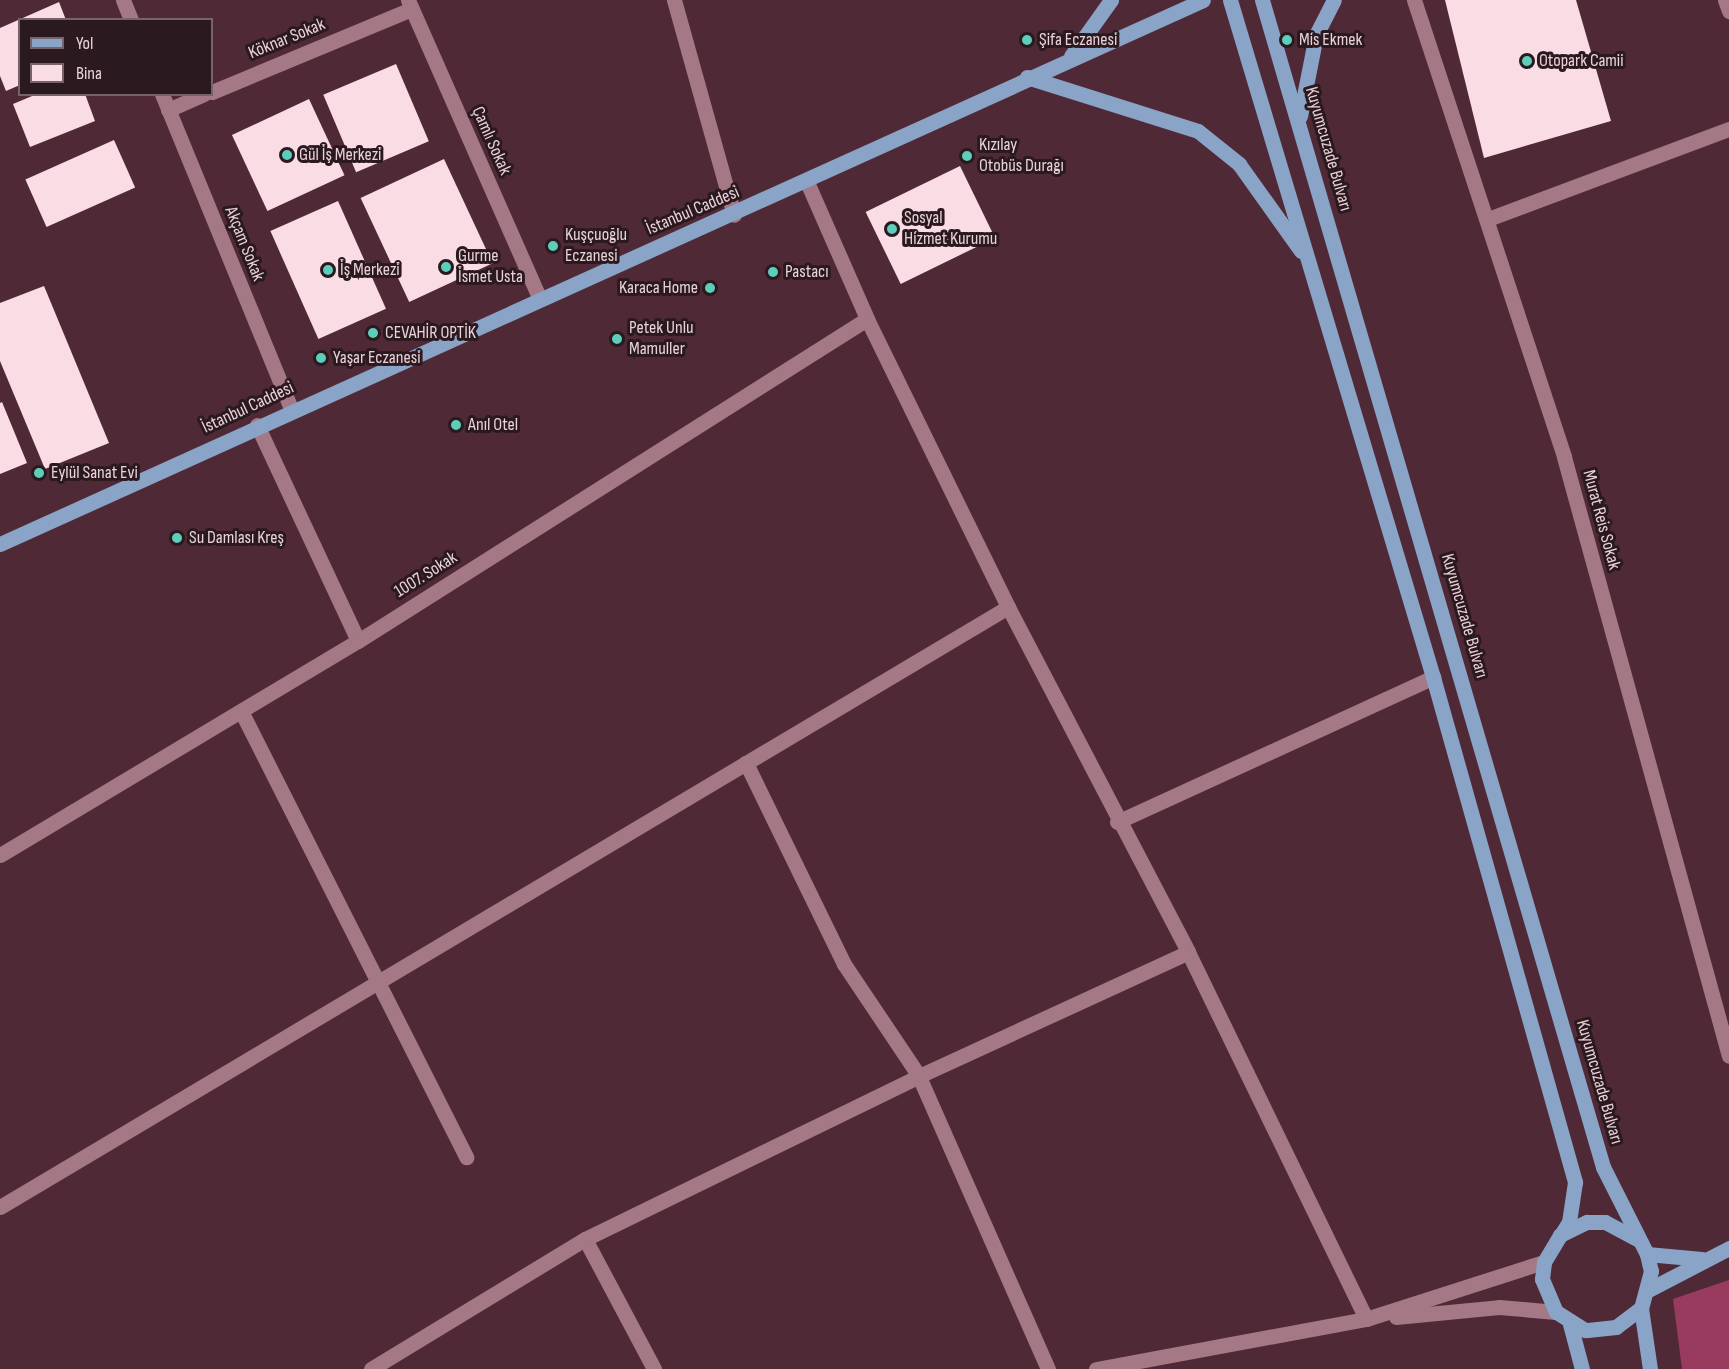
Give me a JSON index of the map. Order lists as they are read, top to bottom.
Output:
{
  "streets": {
    "main road": ["Kuyumcuzade Bulvarı", "İstanbul Caddesi"],
    "street": [
      "Köknar Sokak",
      "Çamlı Sokak",
      "Akçam Sokak",
      "Murat Reis Sokak",
      "1007. Sokak"
    ]
  },
  "crossings": [
    ["Köknar Sokak", "Çamlı Sokak"],
    ["Çamlı Sokak", "İstanbul Caddesi"],
    ["İstanbul Caddesi", "Akçam Sokak"]
  ],
  "places": [
    "Şifa Eczanesi",
    "Mis Ekmek",
    "Otopark Camii",
    "Gül İş Merkezi",
    "Kızılay Otobüs Durağı",
    "Sosyal Hizmet Kurumu",
    "Kuşçuoğlu Eczanesi",
    "Gurme İsmet Usta",
    "İş Merkezi",
    "Pastacı",
    "Karaca Home",
    "CEVAHİR OPTİK",
    "Petek Unlu Mamuller",
    "Yaşar Eczanesi",
    "Anıl Otel",
    "Eylül Sanat Evi",
    "Su Damlası Kreş"
  ],
  "legend": ["Yol", "Bina"]
}
